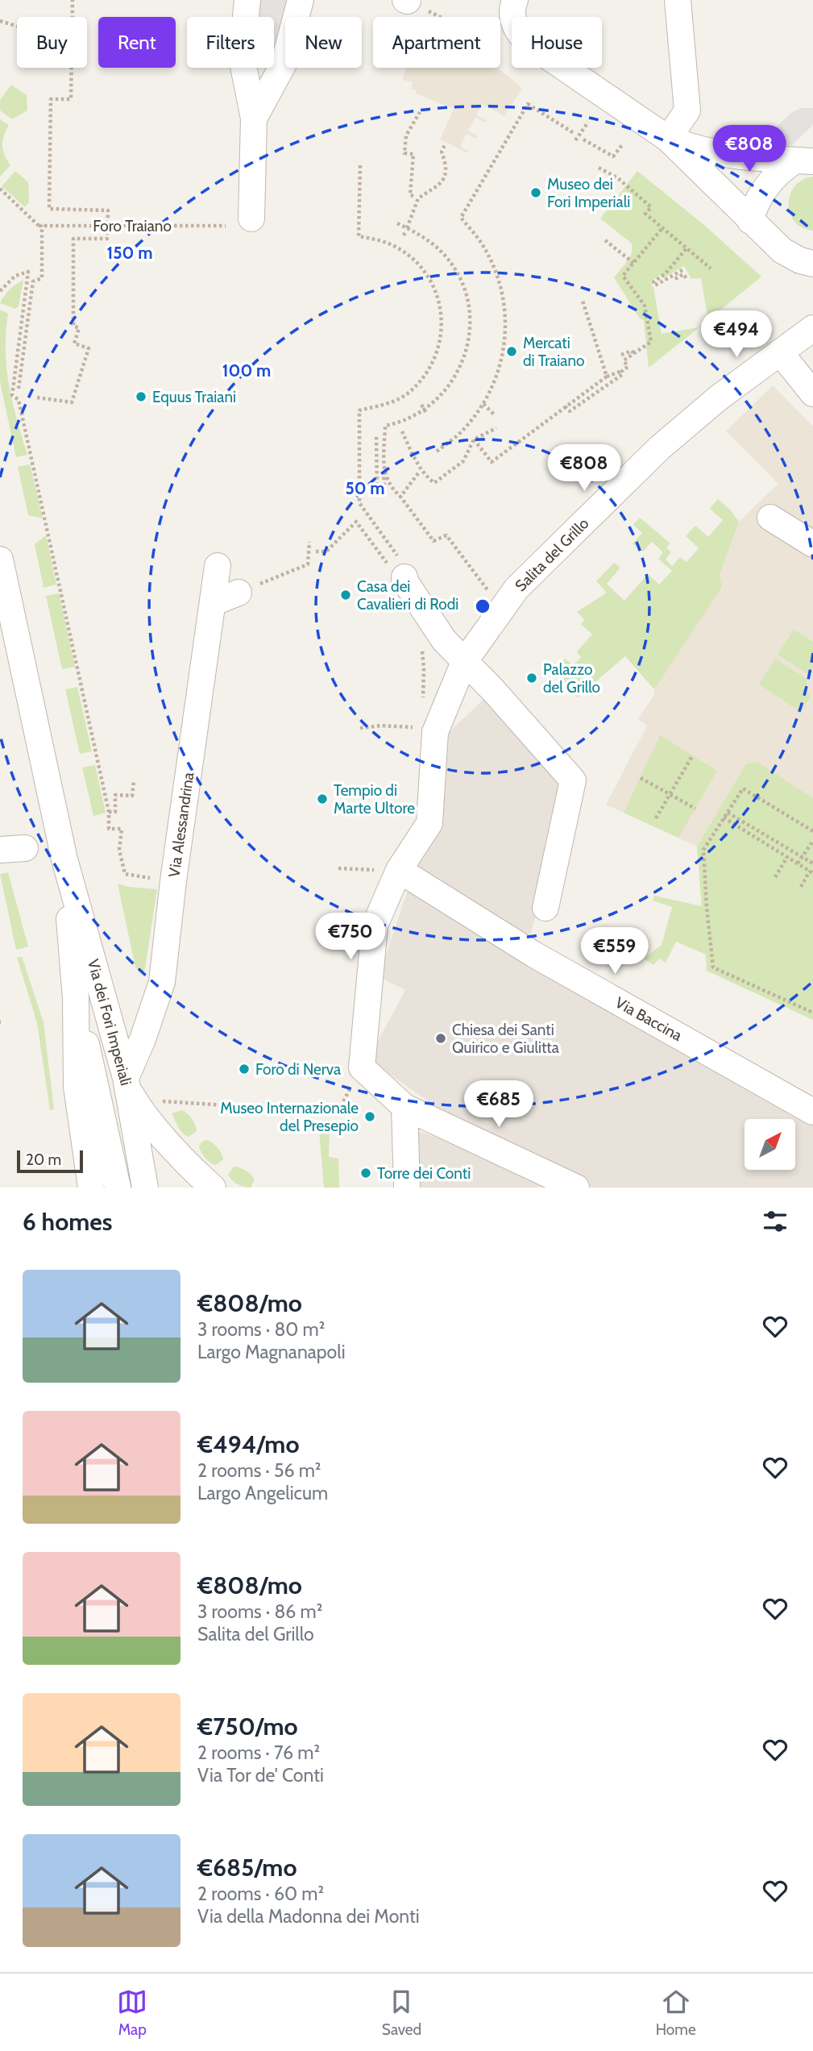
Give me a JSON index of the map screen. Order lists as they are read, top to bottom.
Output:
{
  "streets": {
    "street": [
      "Salita del Grillo",
      "Via Alessandrina",
      "Via Baccina",
      "Via dei Fori Imperiali"
    ],
    "path": ["Foro Traiano"]
  },
  "crossings": [
    ["Salita del Grillo", "Via Baccina"],
    ["Via Alessandrina", "Via dei Fori Imperiali"]
  ],
  "places": [
    "Museo dei Fori Imperiali",
    "Mercati di Traiano",
    "Equus Traiani",
    "Casa dei Cavalieri di Rodi",
    "Palazzo del Grillo",
    "Tempio di Marte Ultore",
    "Chiesa dei Santi Quirico e Giulitta",
    "Foro di Nerva",
    "Museo Internazionale del Presepio",
    "Torre dei Conti"
  ],
  "scale_bar": "20 m",
  "north": "top right",
  "page": {
    "chip": [
      "Buy",
      "Rent",
      "Filters",
      "New",
      "Apartment",
      "House"
    ],
    "price": [
      "€808",
      "€494",
      "€808",
      "€750",
      "€559",
      "€685"
    ],
    "scale": "20 m",
    "heading": "6 homes",
    "list": [
      {
        "name": "€808/mo",
        "note": "3 rooms · 80 m² · Largo Magnanapoli"
      },
      {
        "name": "€494/mo",
        "note": "2 rooms · 56 m² · Largo Angelicum"
      },
      {
        "name": "€808/mo",
        "note": "3 rooms · 86 m² · Salita del Grillo"
      },
      {
        "name": "€750/mo",
        "note": "2 rooms · 76 m² · Via Tor de' Conti"
      },
      {
        "name": "€685/mo",
        "note": "2 rooms · 60 m² · Via della Madonna dei Monti"
      }
    ],
    "tabs": ["Map", "Saved", "Home"]
  },
  "rings": ["150 m", "100 m", "50 m"]
}
